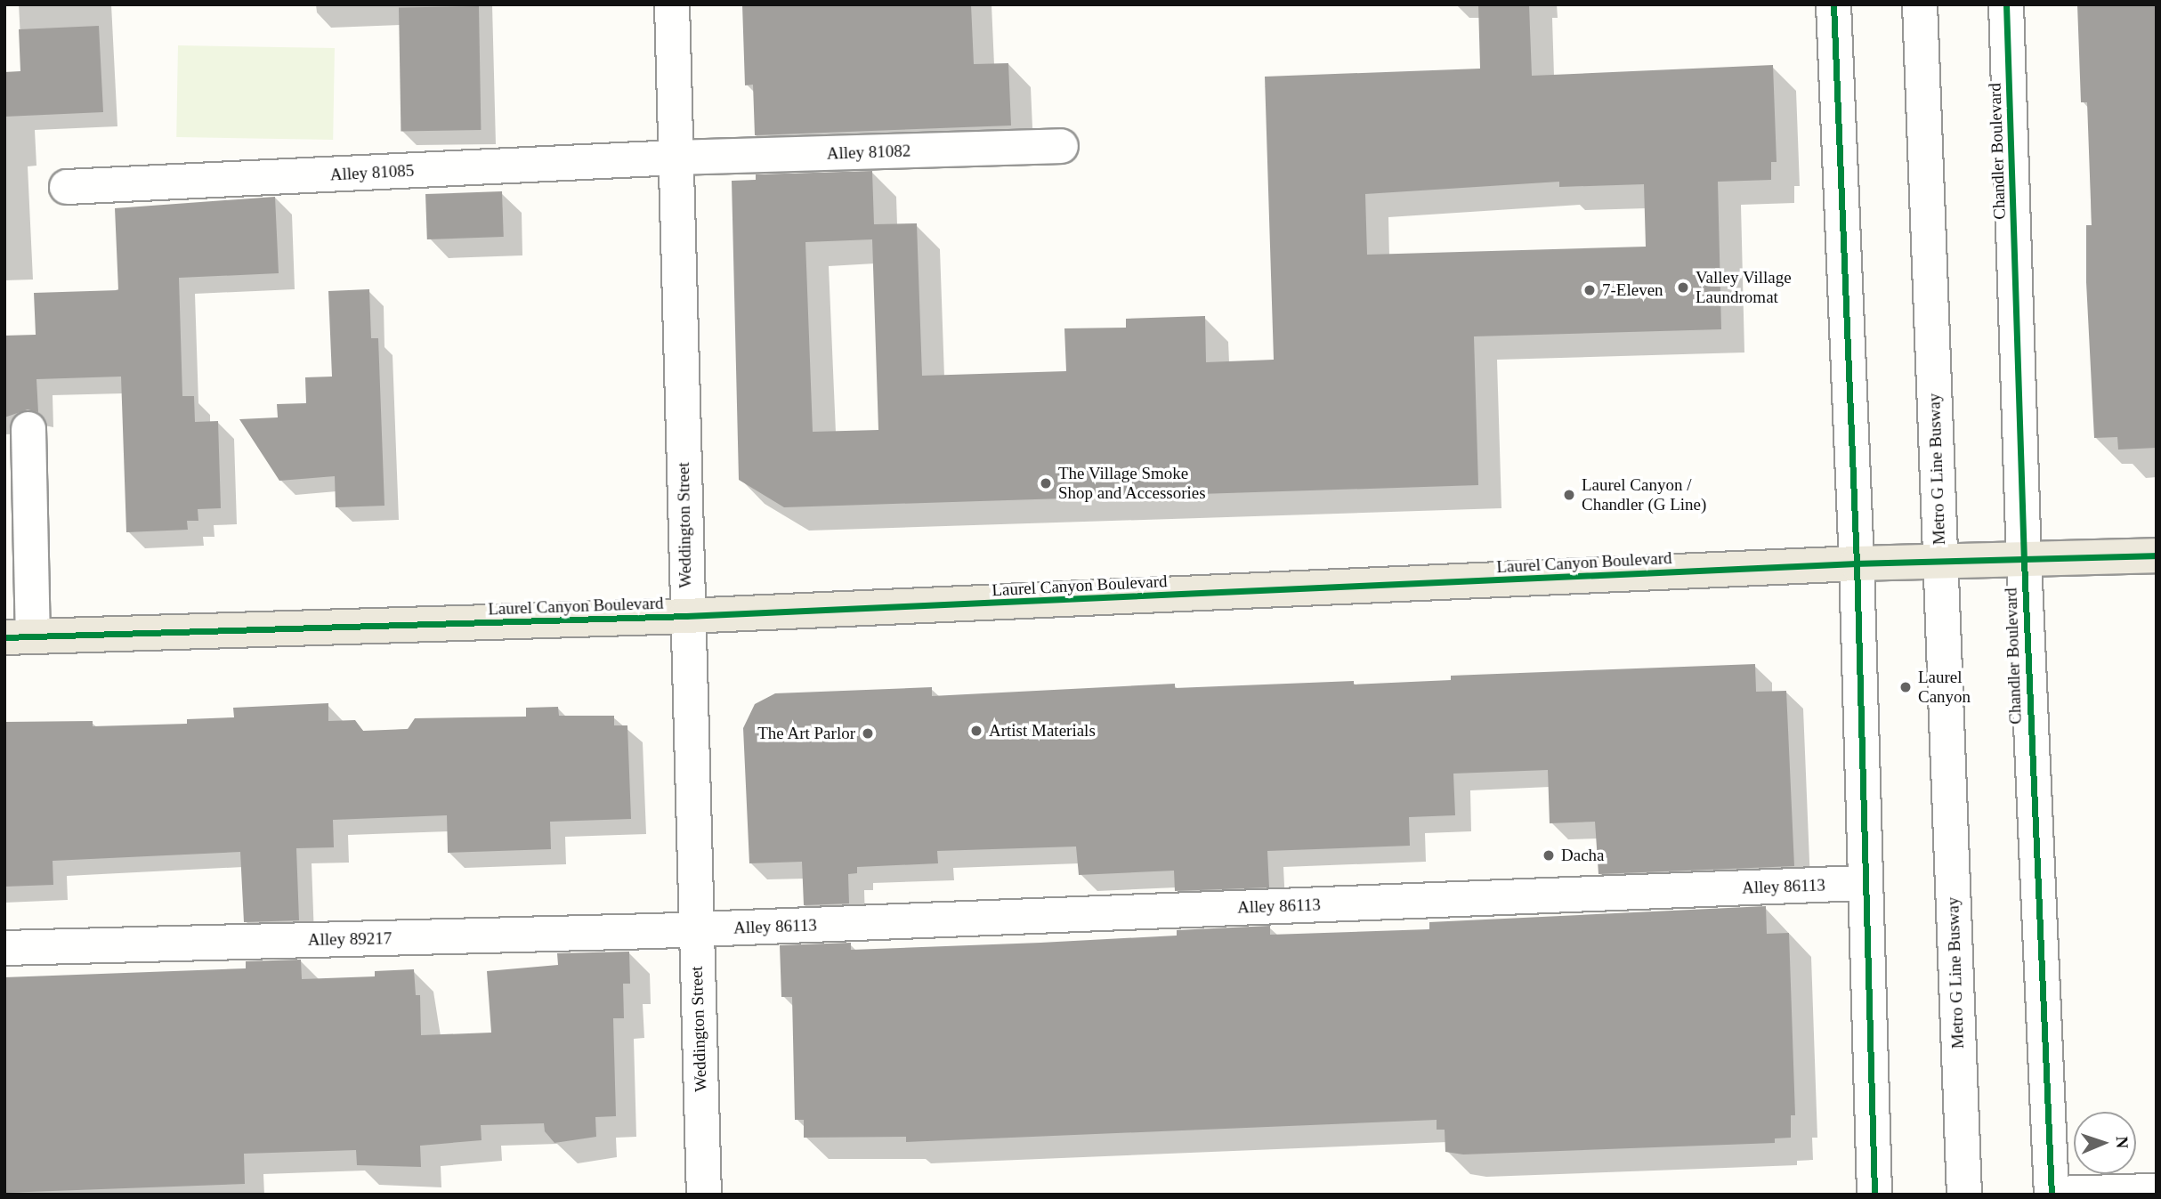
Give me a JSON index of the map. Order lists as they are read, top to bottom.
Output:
{
  "streets": {
    "main road": ["Laurel Canyon Boulevard"],
    "street": [
      "Chandler Boulevard",
      "Alley 81082",
      "Alley 81085",
      "Metro G Line Busway",
      "Weddington Street",
      "Alley 86113",
      "Alley 89217"
    ]
  },
  "crossings": [
    ["Chandler Boulevard", "Laurel Canyon Boulevard"],
    ["Alley 81082", "Alley 81085"],
    ["Alley 81082", "Weddington Street"],
    ["Alley 81085", "Weddington Street"],
    ["Metro G Line Busway", "Laurel Canyon Boulevard"],
    ["Weddington Street", "Laurel Canyon Boulevard"],
    ["Weddington Street", "Alley 86113"],
    ["Weddington Street", "Alley 89217"],
    ["Alley 86113", "Alley 89217"]
  ],
  "places": [
    "Valley Village Laundromat",
    "7-Eleven",
    "The Village Smoke Shop and Accessories",
    "Laurel Canyon / Chandler (G Line)",
    "Laurel Canyon",
    "Artist Materials",
    "The Art Parlor",
    "Dacha"
  ],
  "north": "right"
}
